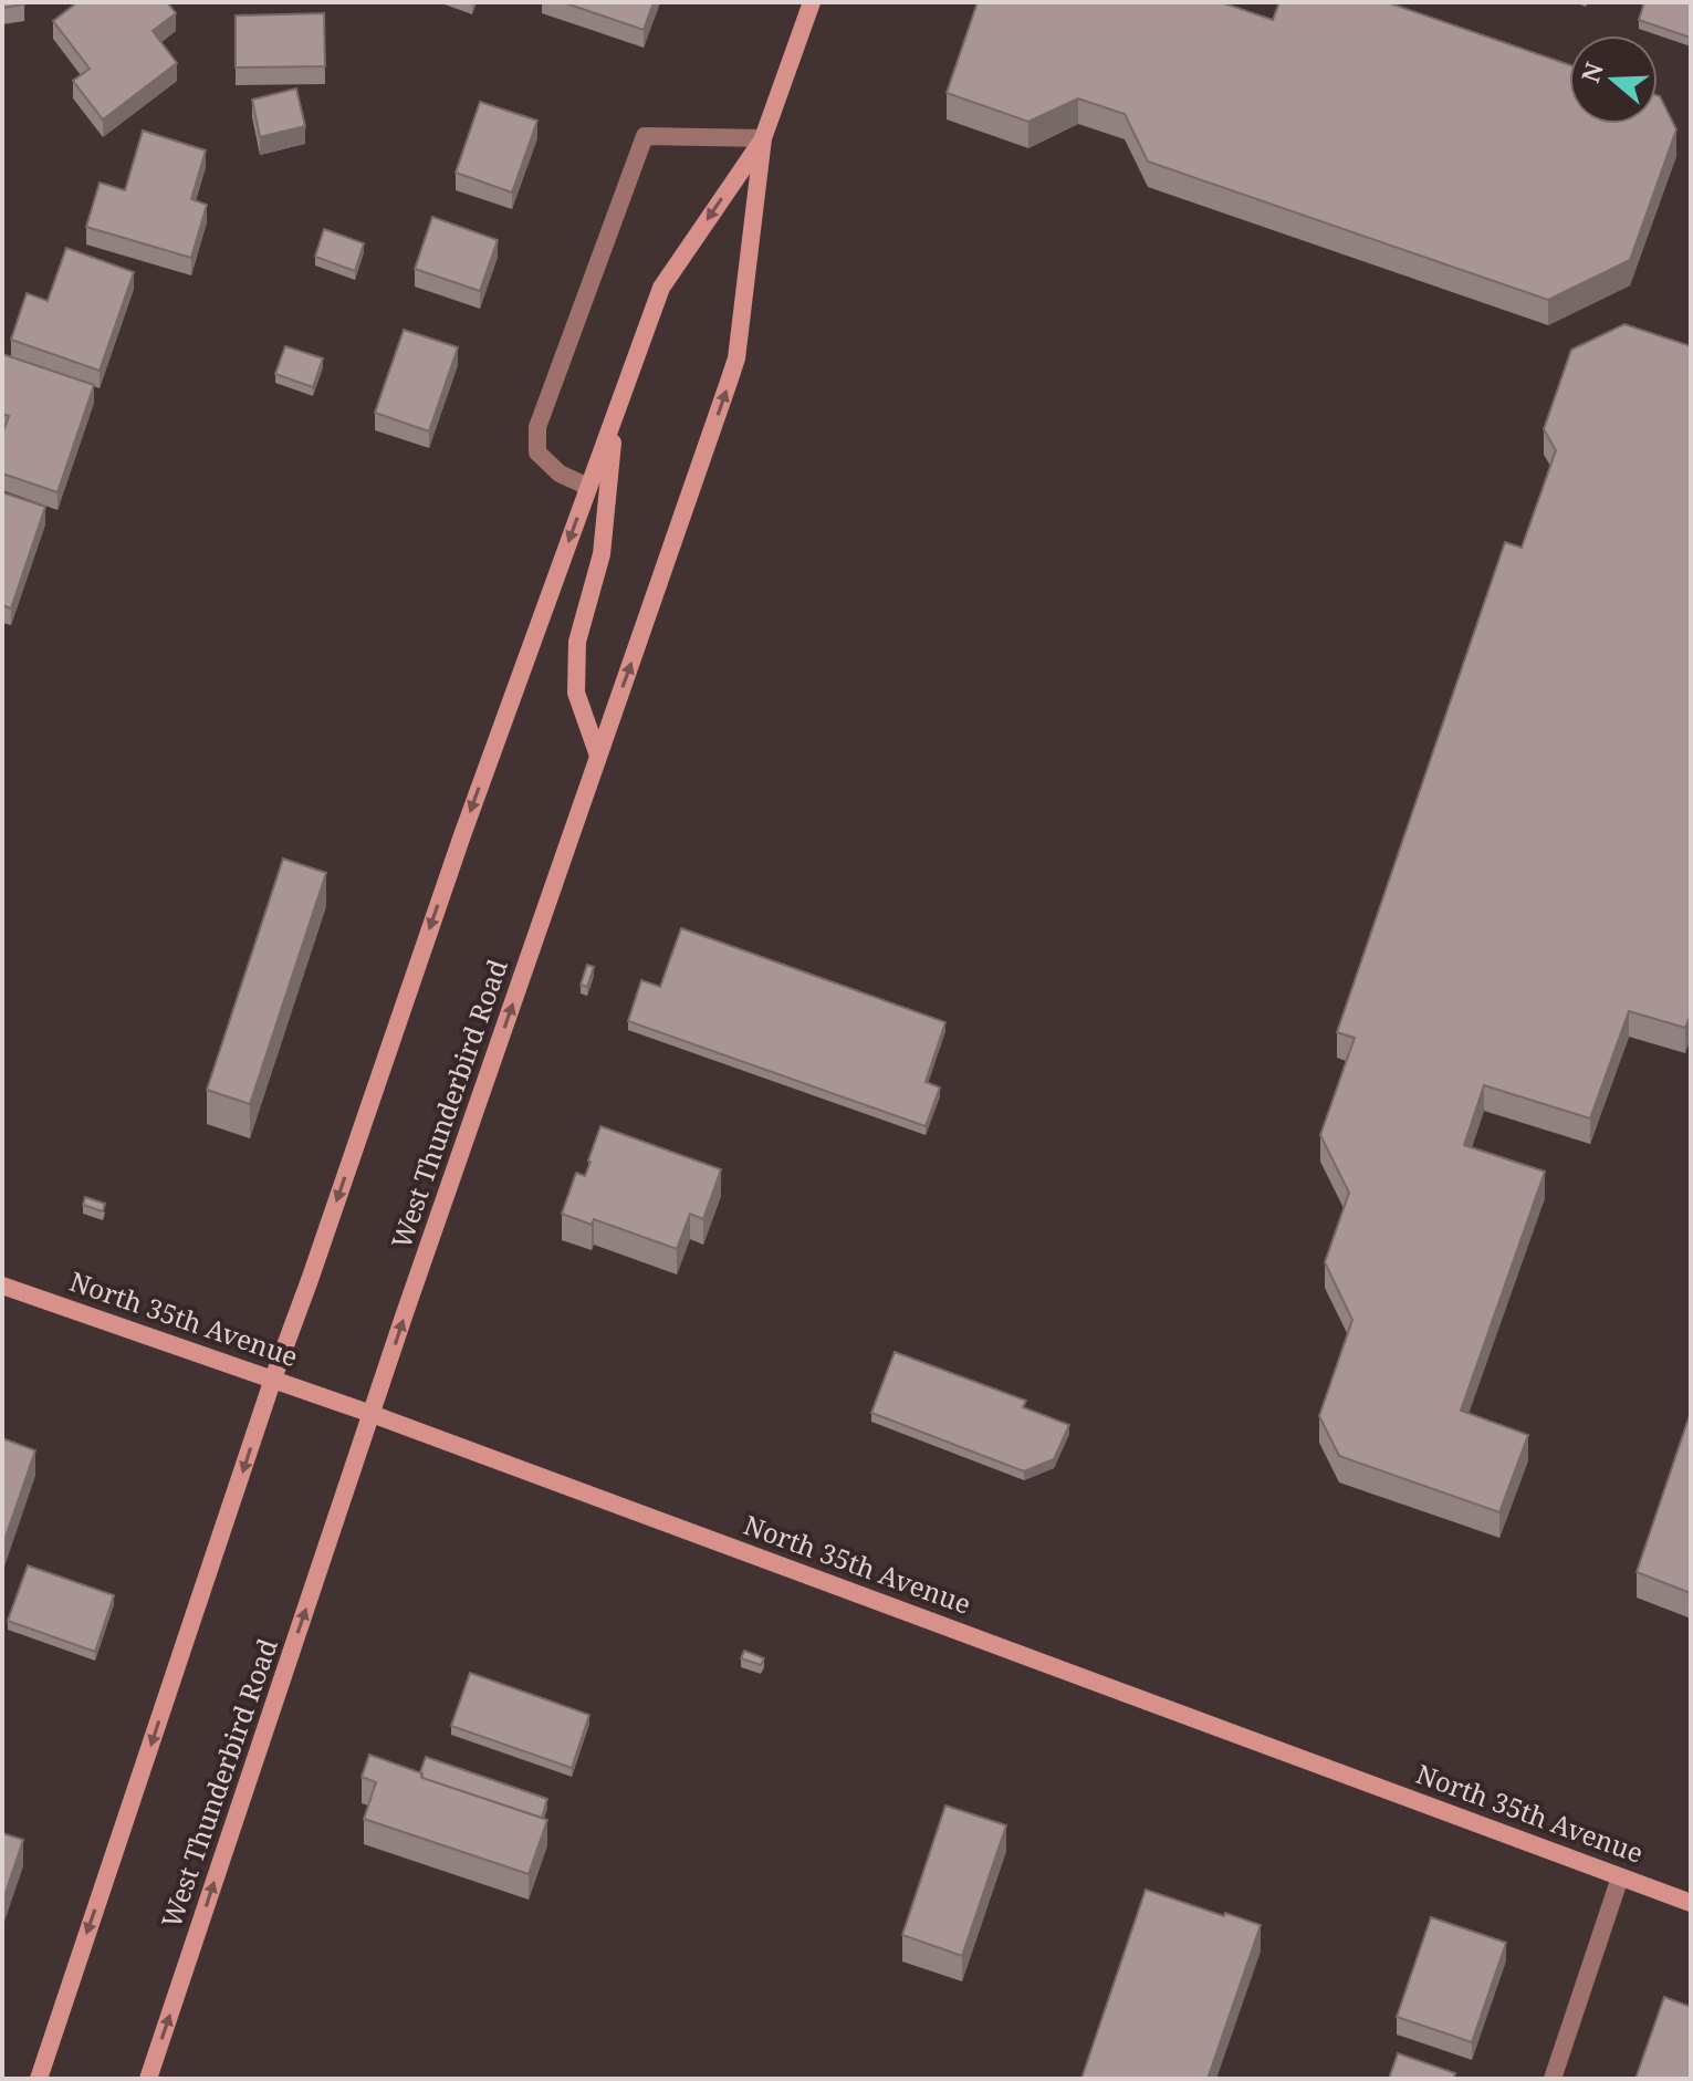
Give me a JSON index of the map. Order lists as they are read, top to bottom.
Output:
{
  "streets": {
    "main road": ["West Thunderbird Road", "North 35th Avenue"]
  },
  "crossings": [
    ["West Thunderbird Road", "North 35th Avenue"]
  ],
  "north": "left"
}
